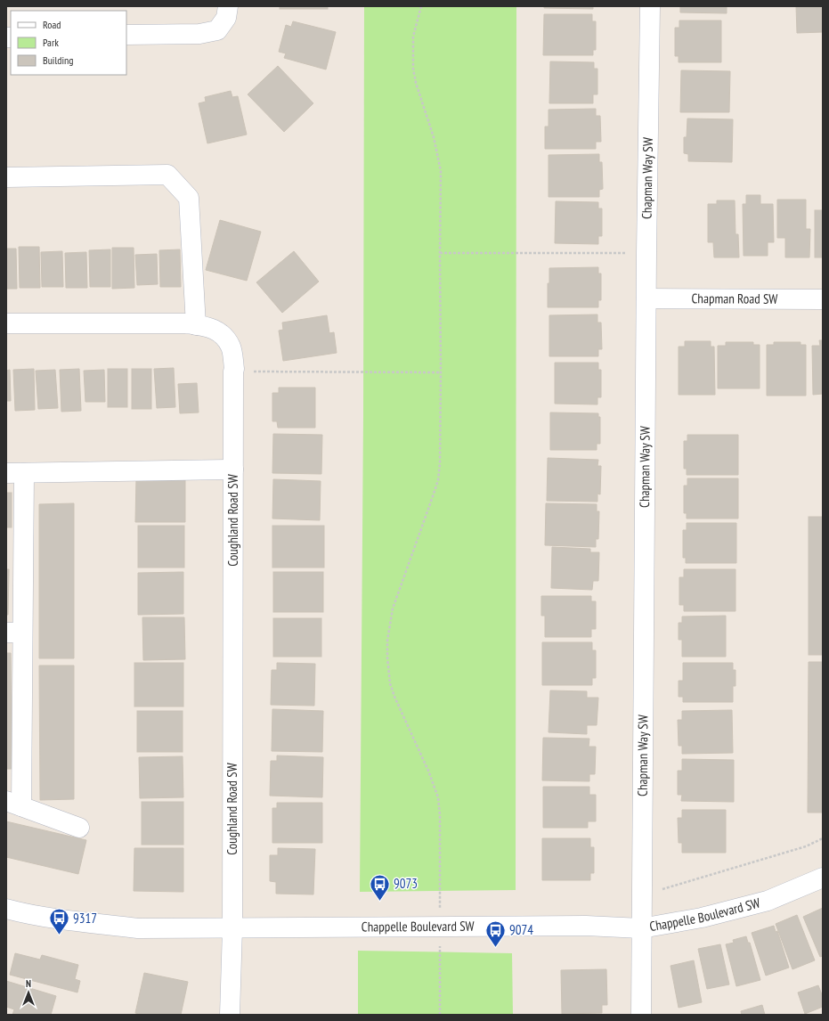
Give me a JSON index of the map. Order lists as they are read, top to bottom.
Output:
{
  "streets": {
    "street": [
      "Chapman Way SW",
      "Chapman Road SW",
      "Coughland Road SW",
      "Chappelle Boulevard SW"
    ]
  },
  "crossings": [
    ["Chapman Way SW", "Chapman Road SW"],
    ["Chapman Way SW", "Chappelle Boulevard SW"],
    ["Coughland Road SW", "Chappelle Boulevard SW"]
  ],
  "places": {
    "bus stop": ["9073", "9317", "9074"]
  },
  "legend": ["Road", "Park", "Building"],
  "north": "top"
}
